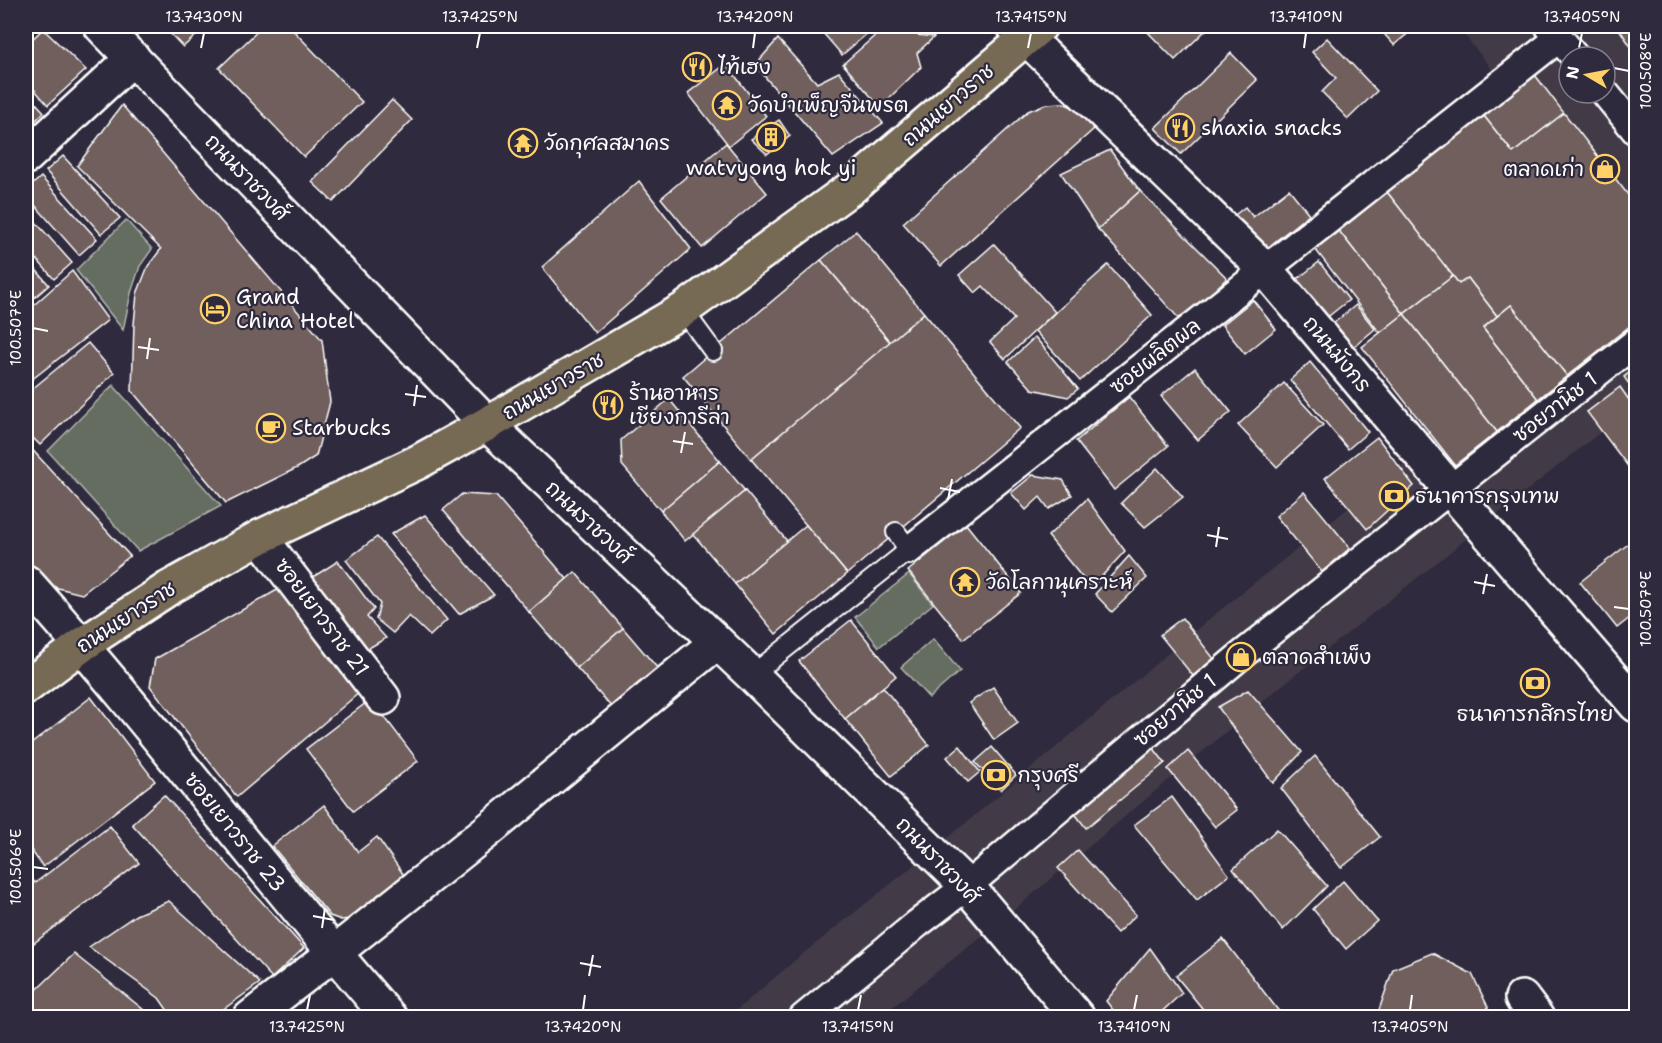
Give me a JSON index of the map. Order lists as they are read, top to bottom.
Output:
{
  "streets": {
    "main road": ["ถนนเยาวราช"],
    "street": [
      "ถนนราชวงศ์",
      "ถนนมังกร",
      "ซอยผลิตผล",
      "ซอยวานิช 1",
      "ซอยเยาวราช 21",
      "ซอยเยาวราช 23"
    ]
  },
  "crossings": [
    ["ถนนเยาวราช", "ถนนราชวงศ์"],
    ["ถนนเยาวราช", "ถนนมังกร"],
    ["ถนนเยาวราช", "ซอยเยาวราช 21"],
    ["ถนนเยาวราช", "ซอยเยาวราช 23"],
    ["ถนนราชวงศ์", "ซอยผลิตผล"],
    ["ถนนราชวงศ์", "ซอยวานิช 1"],
    ["ถนนมังกร", "ซอยผลิตผล"],
    ["ถนนมังกร", "ซอยวานิช 1"]
  ],
  "places": {
    "restaurant": ["ไท้เฮง", "shaxia snacks", "ร้านอาหาร เชียงการีล่า"],
    "temple": ["วัดบำเพ็ญจีนพรต", "วัดกุศลสมาคร", "วัดโลกานุเคราะห์"],
    "building": ["watvyong hok yi"],
    "shop": ["ตลาดเก่า", "ตลาดสำเพ็ง"],
    "hotel": ["Grand China Hotel"],
    "cafe": ["Starbucks"],
    "bank": ["ธนาคารกรุงเทพ", "ธนาคารกสิกรไทย", "กรุงศรี"]
  },
  "north": "left",
  "coordinates": [
    "13.7430°N",
    "13.7425°N",
    "13.7420°N",
    "13.7415°N",
    "13.7410°N",
    "13.7405°N",
    "100.508°E",
    "100.507°E",
    "100.506°E"
  ]
}
